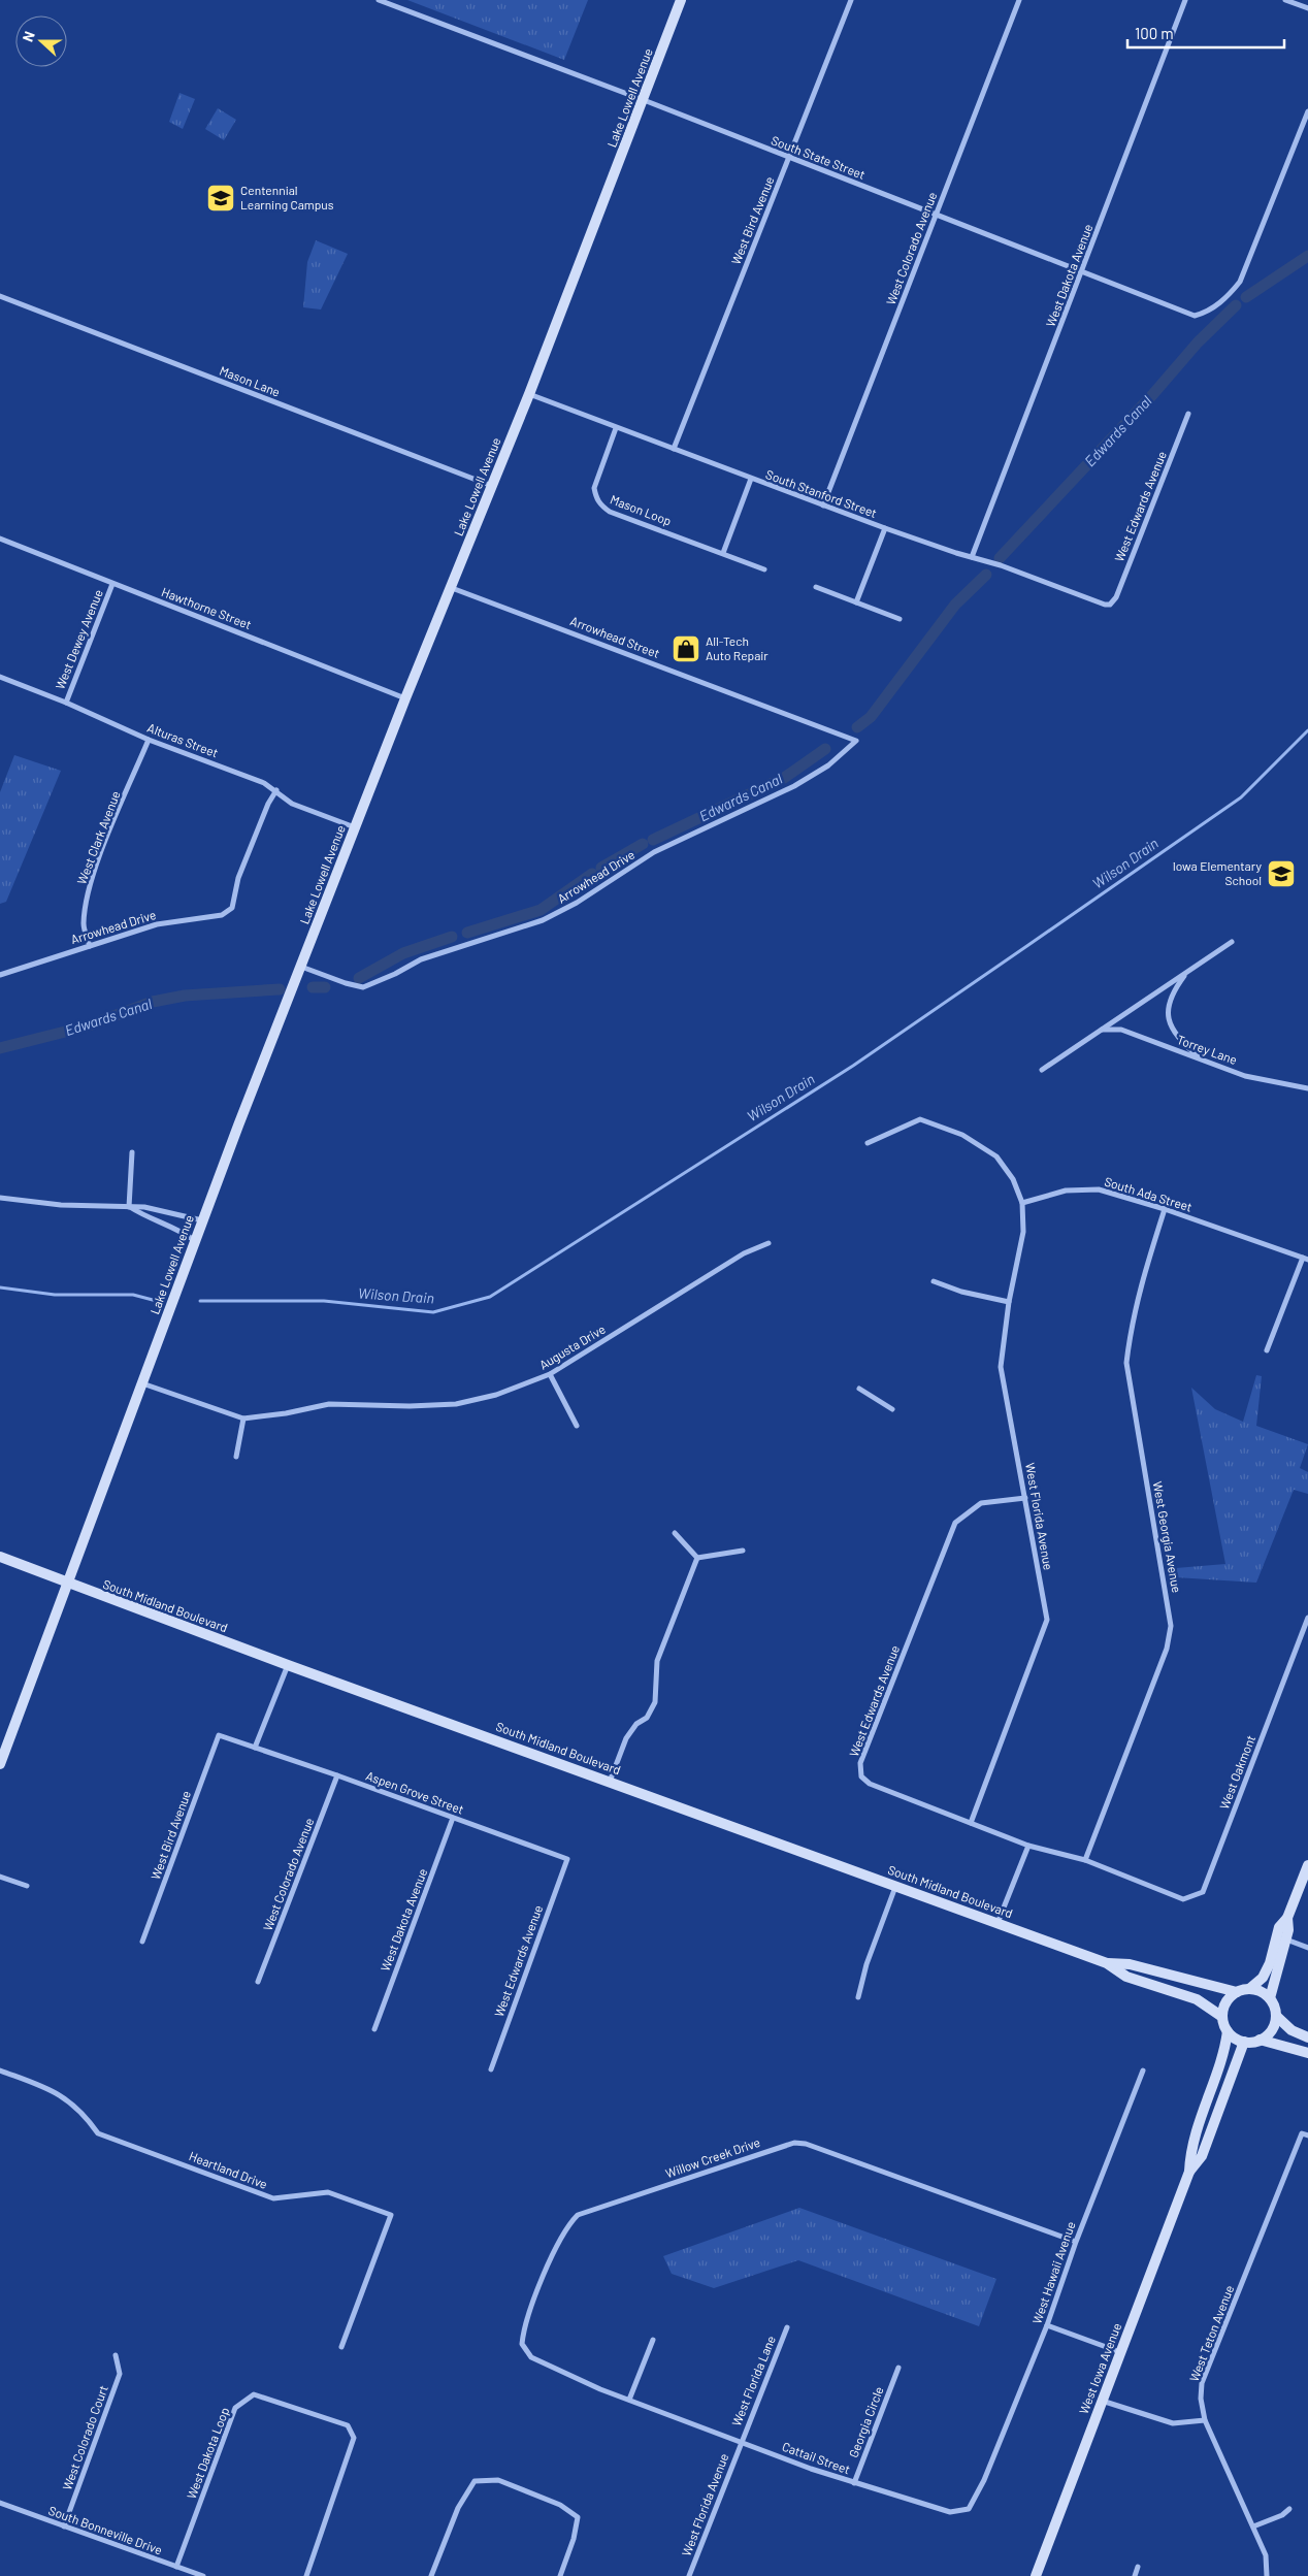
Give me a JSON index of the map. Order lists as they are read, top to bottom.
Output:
{
  "streets": {
    "main road": ["Lake Lowell Avenue", "South Midland Boulevard", "West Iowa Avenue"],
    "street": [
      "South State Street",
      "West Bird Avenue",
      "West Colorado Avenue",
      "West Dakota Avenue",
      "Mason Lane",
      "South Stanford Street",
      "West Edwards Avenue",
      "Mason Loop",
      "Hawthorne Street",
      "Arrowhead Street",
      "West Dewey Avenue",
      "Alturas Street",
      "West Clark Avenue",
      "Arrowhead Drive",
      "Torrey Lane",
      "South Ada Street",
      "Augusta Drive",
      "West Florida Avenue",
      "West Georgia Avenue",
      "West Oakmont",
      "Aspen Grove Street",
      "Willow Creek Drive",
      "Heartland Drive",
      "West Hawaii Avenue",
      "West Teton Avenue",
      "West Florida Lane",
      "Georgia Circle",
      "West Colorado Court",
      "West Dakota Loop",
      "Cattail Street",
      "South Bonneville Drive"
    ]
  },
  "crossings": [
    ["Lake Lowell Avenue", "South State Street"],
    ["Lake Lowell Avenue", "Mason Lane"],
    ["Lake Lowell Avenue", "South Stanford Street"],
    ["Lake Lowell Avenue", "Hawthorne Street"],
    ["Lake Lowell Avenue", "Arrowhead Street"],
    ["Lake Lowell Avenue", "Alturas Street"],
    ["Lake Lowell Avenue", "Arrowhead Drive"],
    ["Lake Lowell Avenue", "Augusta Drive"],
    ["Lake Lowell Avenue", "South Midland Boulevard"],
    ["South State Street", "West Bird Avenue"],
    ["South State Street", "West Colorado Avenue"],
    ["South State Street", "West Dakota Avenue"],
    ["West Bird Avenue", "South Stanford Street"],
    ["West Bird Avenue", "Aspen Grove Street"],
    ["West Colorado Avenue", "South Stanford Street"],
    ["West Colorado Avenue", "Aspen Grove Street"],
    ["West Dakota Avenue", "South Stanford Street"],
    ["West Dakota Avenue", "Aspen Grove Street"],
    ["South Stanford Street", "West Edwards Avenue"],
    ["South Stanford Street", "Mason Loop"],
    ["West Edwards Avenue", "West Florida Avenue"],
    ["West Edwards Avenue", "West Georgia Avenue"],
    ["West Edwards Avenue", "West Oakmont"],
    ["West Edwards Avenue", "Aspen Grove Street"],
    ["Hawthorne Street", "West Dewey Avenue"],
    ["Arrowhead Street", "Arrowhead Drive"],
    ["West Dewey Avenue", "Alturas Street"],
    ["Alturas Street", "West Clark Avenue"],
    ["Alturas Street", "Arrowhead Drive"],
    ["West Clark Avenue", "Arrowhead Drive"],
    ["South Ada Street", "West Florida Avenue"],
    ["South Ada Street", "West Georgia Avenue"],
    ["West Florida Avenue", "West Florida Lane"],
    ["West Florida Avenue", "Cattail Street"],
    ["South Midland Boulevard", "West Iowa Avenue"],
    ["Willow Creek Drive", "West Hawaii Avenue"],
    ["Willow Creek Drive", "Cattail Street"],
    ["West Hawaii Avenue", "Cattail Street"],
    ["West Florida Lane", "Cattail Street"],
    ["Georgia Circle", "Cattail Street"],
    ["West Colorado Court", "South Bonneville Drive"],
    ["West Dakota Loop", "South Bonneville Drive"]
  ],
  "water": ["Edwards Canal", "Wilson Drain"],
  "places": {
    "school or university": ["Centennial Learning Campus", "Iowa Elementary School"],
    "shop": ["All-Tech Auto Repair"]
  },
  "scale_bar": "100 m",
  "north": "left"
}
